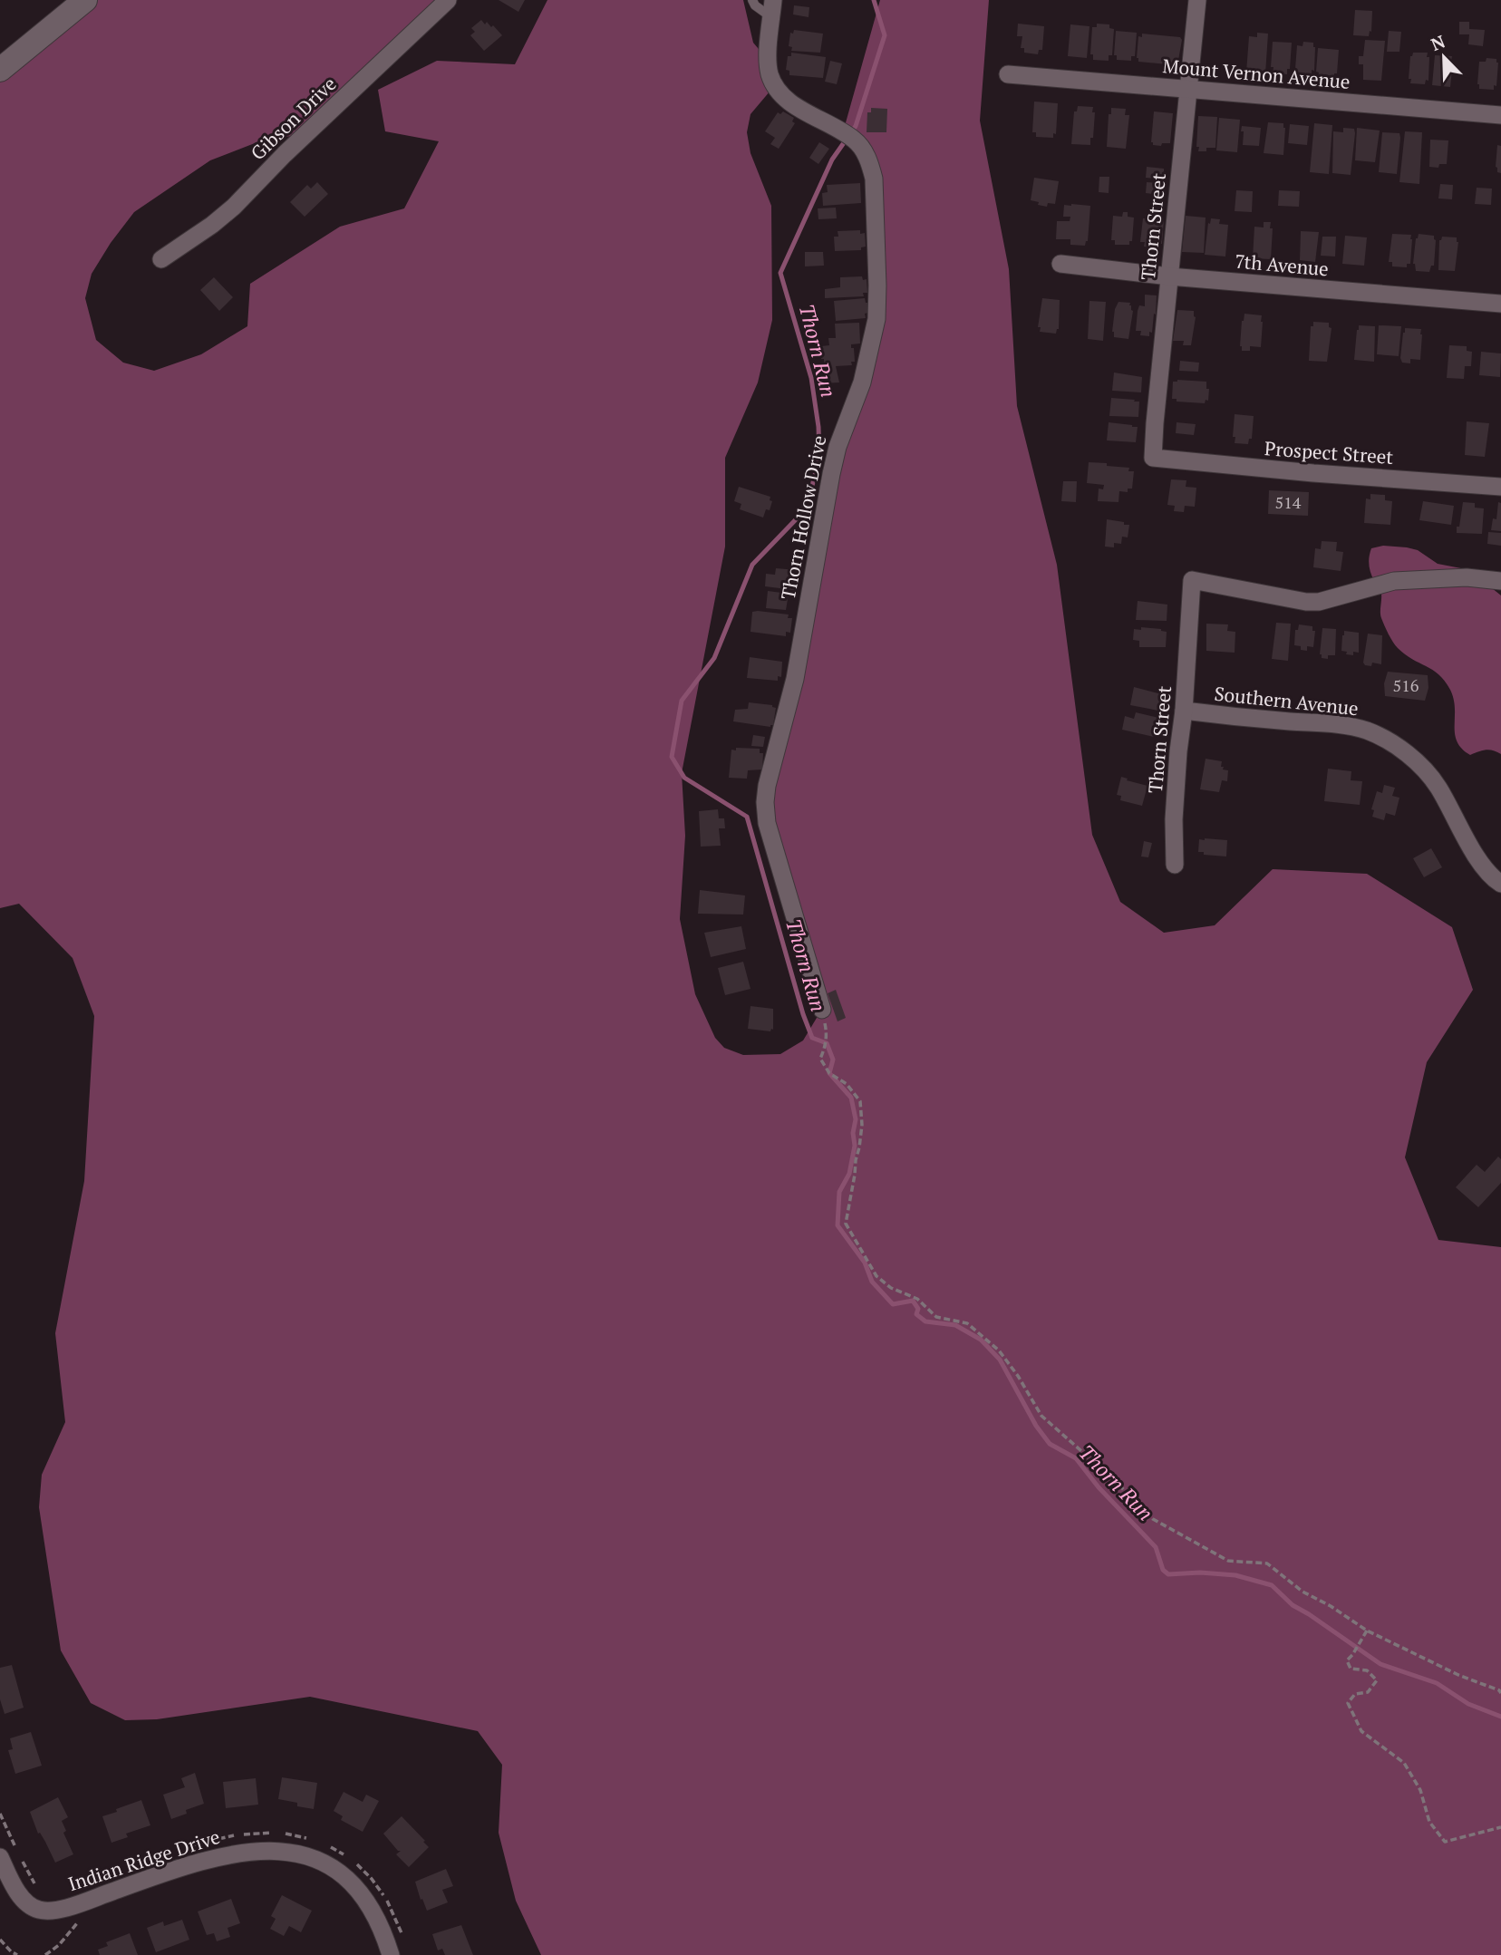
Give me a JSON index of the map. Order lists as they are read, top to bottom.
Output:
{
  "streets": {
    "street": [
      "Mount Vernon Avenue",
      "Gibson Drive",
      "Thorn Street",
      "7th Avenue",
      "Prospect Street",
      "Thorn Hollow Drive",
      "Southern Avenue",
      "Indian Ridge Drive"
    ]
  },
  "crossings": [
    ["Mount Vernon Avenue", "Thorn Street"],
    ["Thorn Street", "7th Avenue"],
    ["Thorn Street", "Prospect Street"],
    ["Thorn Street", "Southern Avenue"]
  ],
  "water": ["Thorn Run"],
  "house_numbers": ["514", "516"],
  "north": "top left"
}
